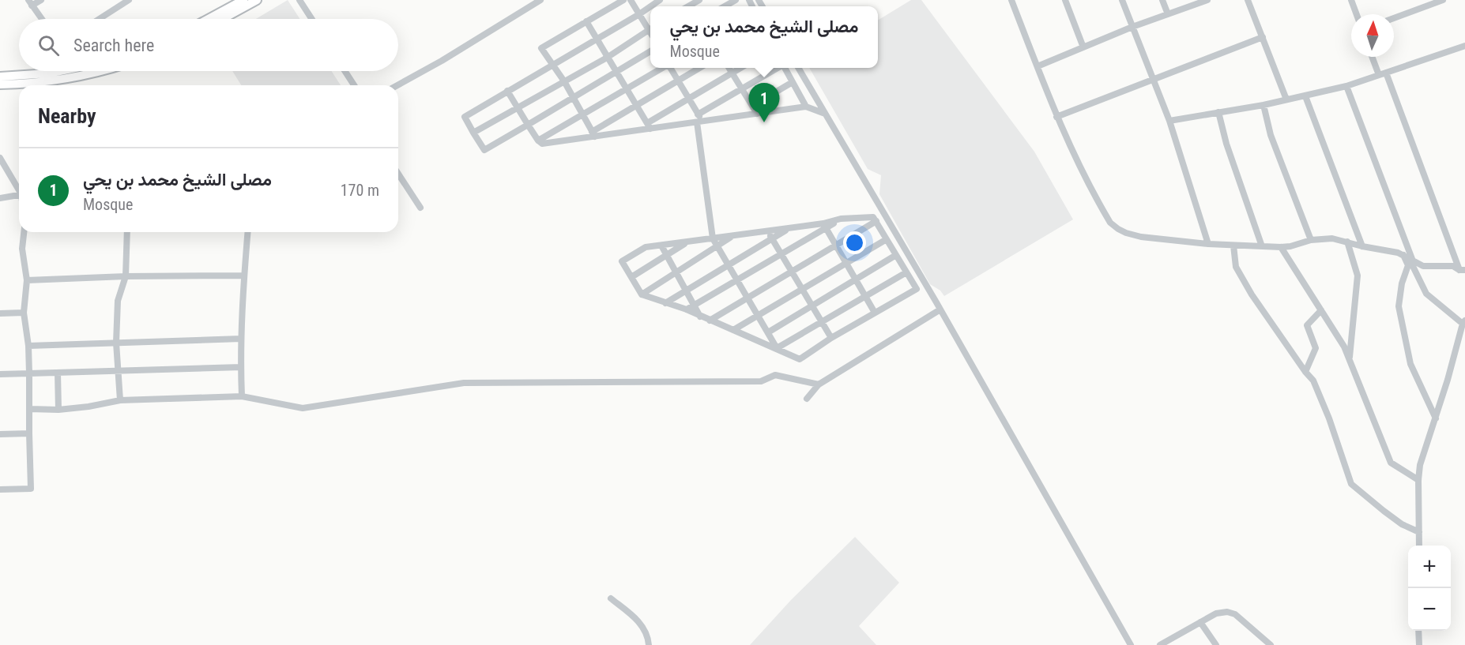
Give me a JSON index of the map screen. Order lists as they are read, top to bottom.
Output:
{
  "north": "top",
  "page": {
    "popup": ["مصلى الشيخ محمد بن يحي", "Mosque"],
    "search": "Search here",
    "pins": "1",
    "heading": "Nearby",
    "list": [
      {
        "mark": "1",
        "name": "مصلى الشيخ محمد بن يحي",
        "note": "Mosque",
        "value": "170 m"
      }
    ],
    "map_buttons": ["+", "−"]
  }
}
